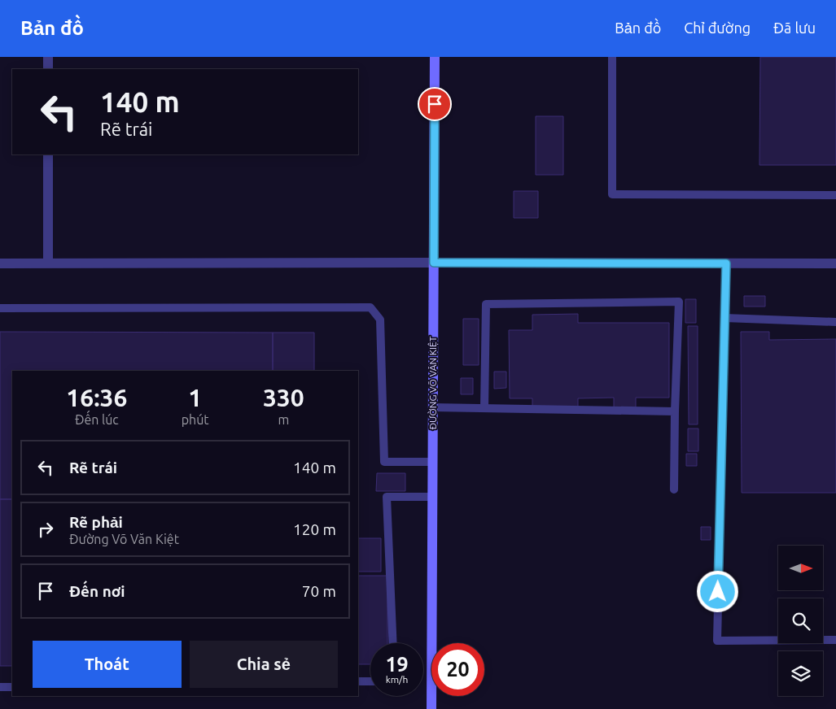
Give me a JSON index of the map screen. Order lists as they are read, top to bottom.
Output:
{
  "streets": {
    "street": ["ĐƯỜNG VÕ VĂN KIỆT"]
  },
  "north": "right",
  "page": {
    "header": "Bản đồ",
    "nav": ["Bản đồ", "Chỉ đường", "Đã lưu"],
    "turn": ["140 m", "Rẽ trái"],
    "eta": [
      "16:36",
      "Đến lúc",
      "1",
      "phút",
      "330",
      "m"
    ],
    "list": [
      {
        "name": "Rẽ trái",
        "value": "140 m"
      },
      {
        "name": "Rẽ phải",
        "note": "Đường Võ Văn Kiệt",
        "value": "120 m"
      },
      {
        "name": "Đến nơi",
        "value": "70 m"
      }
    ],
    "buttons": ["Thoát", "Chia sẻ"],
    "speed": "19 km/h",
    "limit": "20"
  }
}
